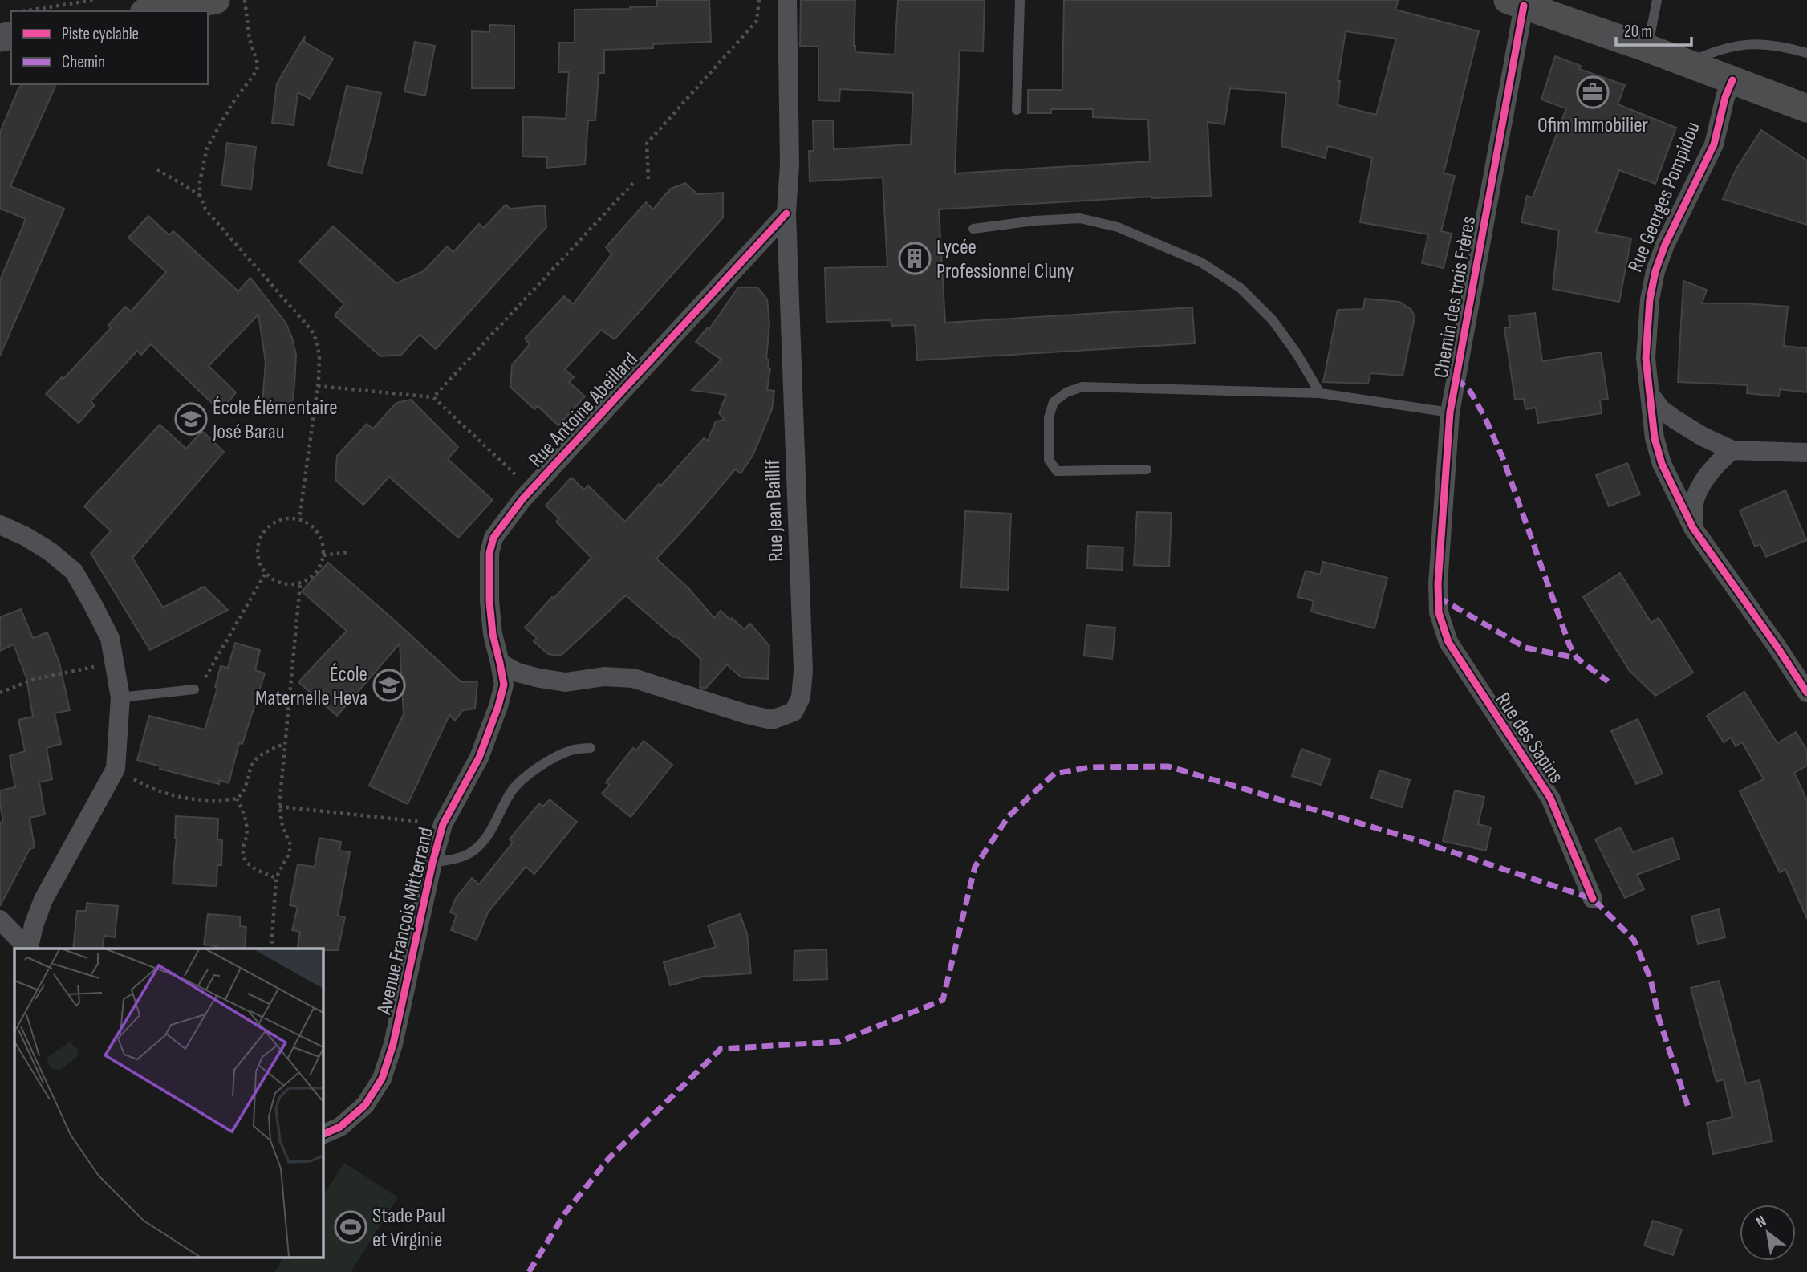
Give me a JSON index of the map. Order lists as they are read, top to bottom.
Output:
{
  "streets": {
    "street": [
      "Rue Georges Pompidou",
      "Chemin des trois Frères",
      "Rue Antoine Abeillard",
      "Rue Jean Baillif",
      "Rue des Sapins",
      "Avenue François Mitterrand"
    ]
  },
  "crossings": [
    ["Chemin des trois Frères", "Rue des Sapins"],
    ["Rue Antoine Abeillard", "Rue Jean Baillif"],
    ["Rue Antoine Abeillard", "Avenue François Mitterrand"],
    ["Rue Jean Baillif", "Avenue François Mitterrand"]
  ],
  "places": {
    "office": ["Ofim Immobilier"],
    "building": ["Lycée Professionnel Cluny"],
    "school or university": ["École Élémentaire José Barau", "École Maternelle Heva"],
    "sports": ["Stade Paul et Virginie"]
  },
  "legend": ["Piste cyclable", "Chemin"],
  "scale_bar": "20 m",
  "north": "top left"
}
